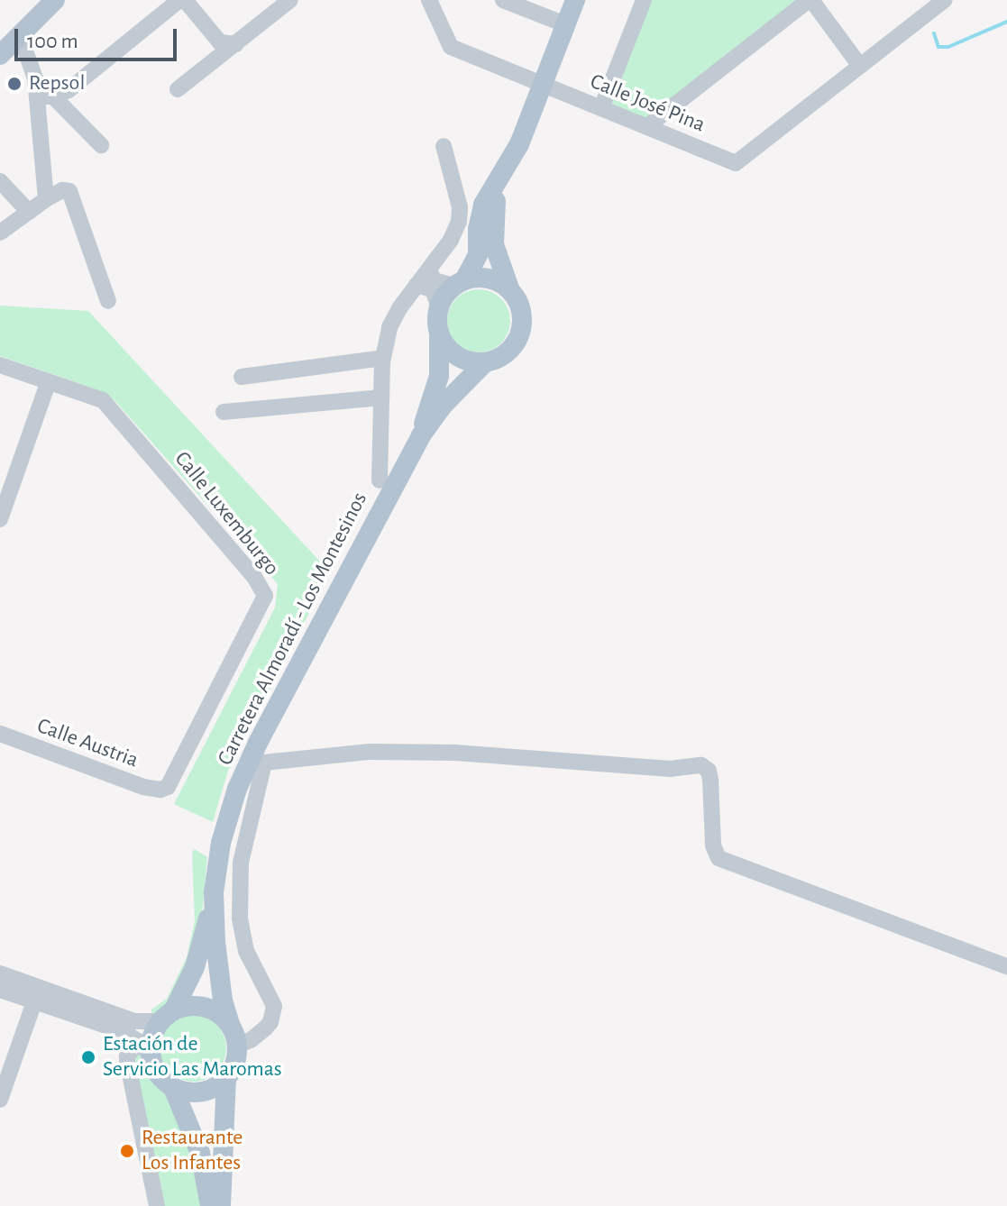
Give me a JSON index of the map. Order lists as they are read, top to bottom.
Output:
{
  "streets": {
    "main road": ["Carretera Almoradí - Los Montesinos"],
    "street": ["Calle José Pina", "Calle Luxemburgo", "Calle Austria"]
  },
  "crossings": [
    ["Calle Luxemburgo", "Calle Austria"]
  ],
  "places": ["Repsol", "Estación de Servicio Las Maromas", "Restaurante Los Infantes"],
  "scale_bar": "100 m"
}
